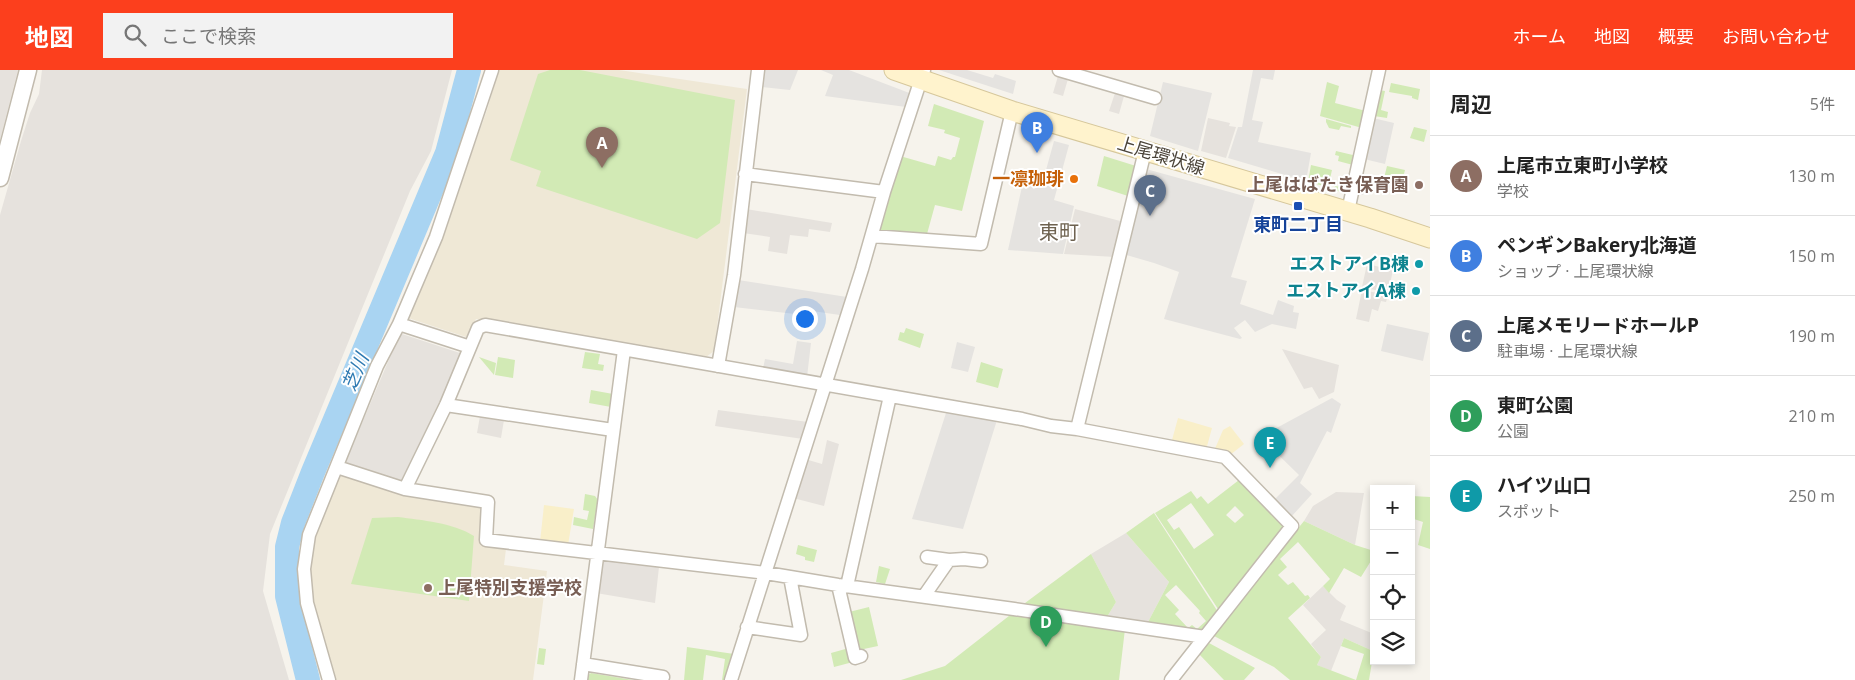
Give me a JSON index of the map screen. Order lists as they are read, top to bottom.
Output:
{
  "streets": {
    "main road": ["上尾環状線"]
  },
  "districts": ["東町"],
  "water": ["芝川"],
  "places": {
    "other": [
      "一凛珈琲",
      "上尾はばたき保育園",
      "エストアイB棟",
      "エストアイA棟",
      "上尾特別支援学校"
    ],
    "transit": ["東町二丁目"]
  },
  "page": {
    "header": "地図",
    "search": "ここで検索",
    "nav": [
      "ホーム",
      "地図",
      "概要",
      "お問い合わせ"
    ],
    "heading": ["周辺", "5件"],
    "pins": [
      "B",
      "A",
      "C",
      "E",
      "D"
    ],
    "list": [
      {
        "mark": "A",
        "name": "上尾市立東町小学校",
        "note": "学校",
        "value": "130 m"
      },
      {
        "mark": "B",
        "name": "ペンギンBakery北海道",
        "note": "ショップ · 上尾環状線",
        "value": "150 m"
      },
      {
        "mark": "C",
        "name": "上尾メモリードホールP",
        "note": "駐車場 · 上尾環状線",
        "value": "190 m"
      },
      {
        "mark": "D",
        "name": "東町公園",
        "note": "公園",
        "value": "210 m"
      },
      {
        "mark": "E",
        "name": "ハイツ山口",
        "note": "スポット",
        "value": "250 m"
      }
    ],
    "map_buttons": ["+", "−"]
  }
}
